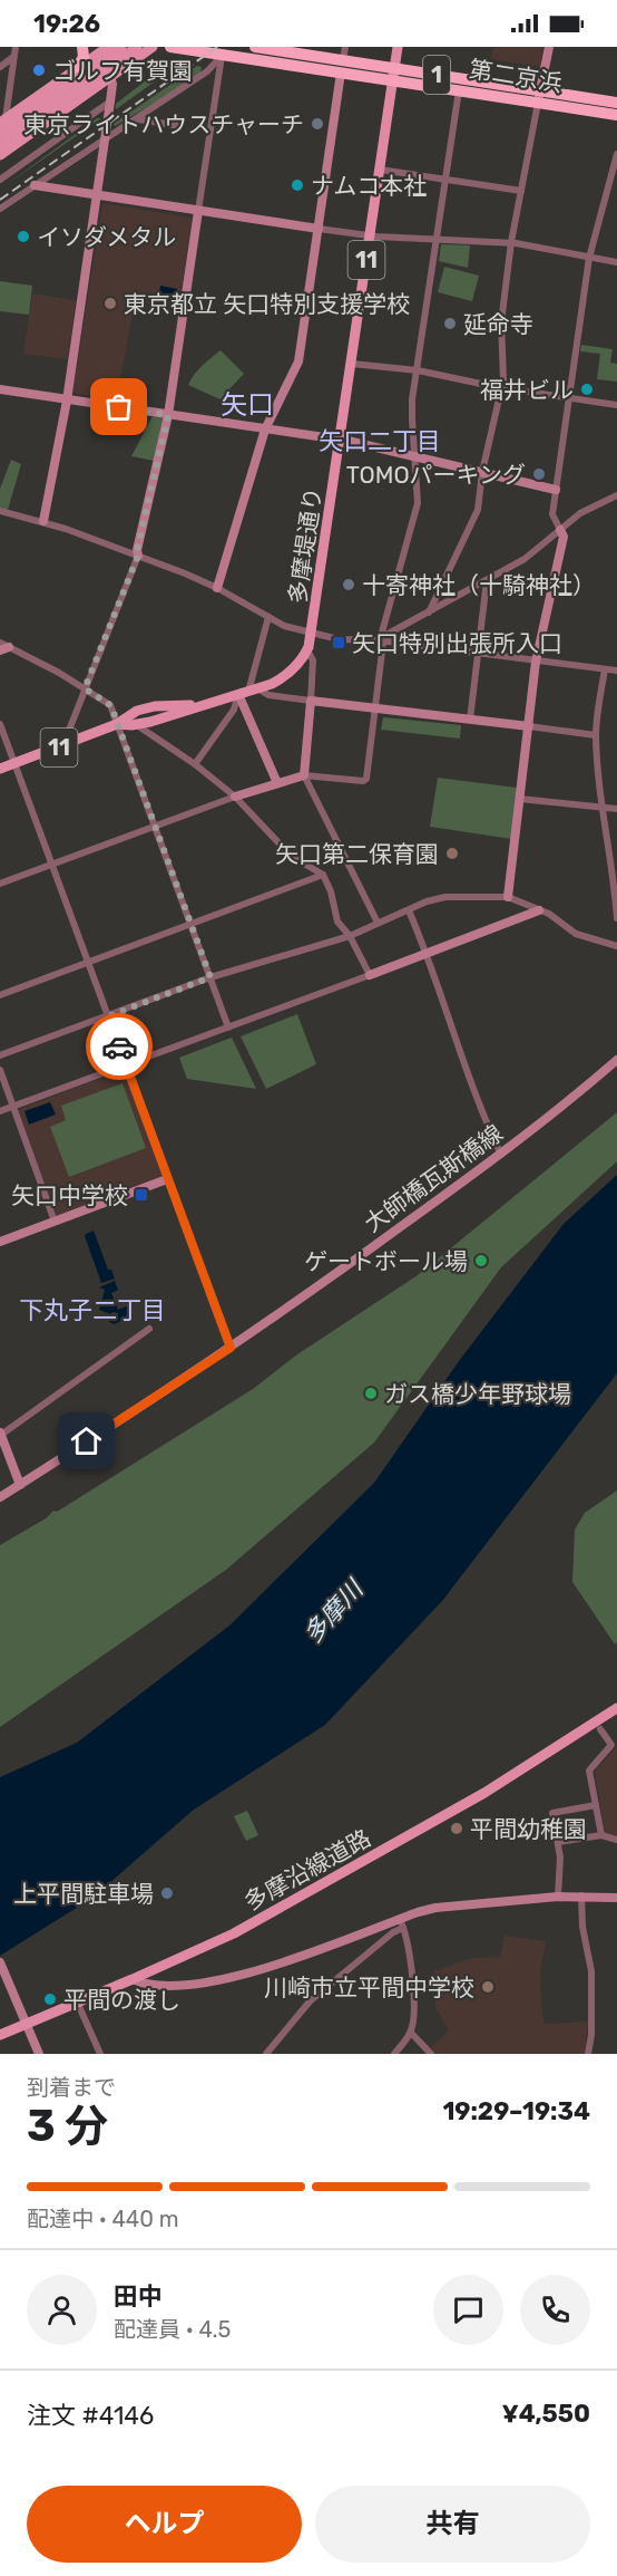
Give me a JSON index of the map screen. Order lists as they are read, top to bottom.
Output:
{
  "streets": {
    "highway": ["1", "第二京浜"],
    "main road": ["11", "多摩堤通り", "多摩沿線道路"],
    "street": ["大師橋瓦斯橋線"]
  },
  "crossings": [
    ["第二京浜", "多摩堤通り"]
  ],
  "districts": ["矢口", "矢口二丁目", "下丸子二丁目"],
  "water": ["多摩川"],
  "places": {
    "other": [
      "ゴルフ有賀園",
      "東京ライトハウスチャーチ",
      "ナムコ本社",
      "イソダメタル",
      "東京都立 矢口特別支援学校",
      "延命寺",
      "福井ビル",
      "TOMOパーキング",
      "十寄神社（十騎神社）",
      "矢口第二保育園",
      "ゲートボール場",
      "ガス橋少年野球場",
      "平間幼稚園",
      "上平間駐車場",
      "川崎市立平間中学校",
      "平間の渡し"
    ],
    "transit": ["矢口特別出張所入口", "矢口中学校"]
  },
  "page": {
    "status": "19:26",
    "heading": ["3 分", "到着まで", "19:29–19:34"],
    "panel": [
      "田中",
      "配達員 · 4.5",
      "注文 #4146",
      "¥4,550"
    ],
    "bar": "配達中 · 440 m",
    "buttons": ["ヘルプ", "共有"]
  }
}
